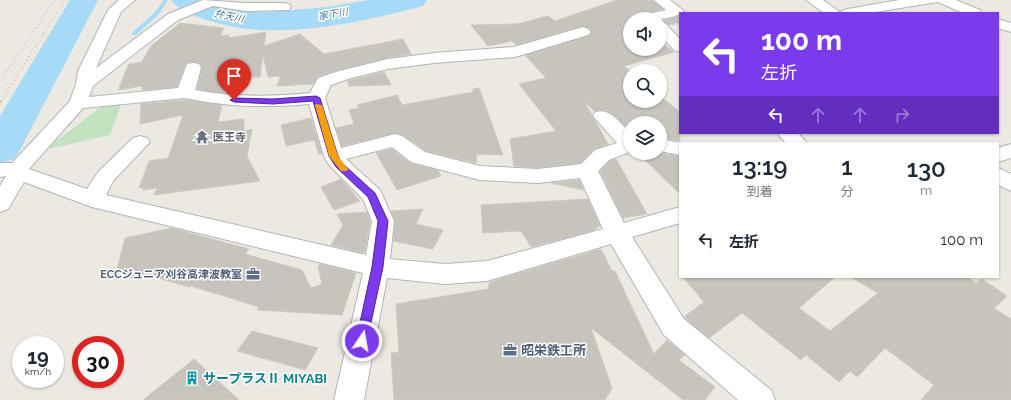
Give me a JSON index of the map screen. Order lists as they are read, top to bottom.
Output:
{
  "water": ["家下川", "弁天川"],
  "places": {
    "temple": ["医王寺"],
    "office": ["ECCジュニア刈谷高津波教室", "昭栄鉄工所"],
    "building": ["サープラスⅡ MIYABI"]
  },
  "page": {
    "turn": ["100 m", "左折"],
    "eta": [
      "13:19",
      "到着",
      "1",
      "分",
      "130",
      "m"
    ],
    "list": [
      {
        "name": "左折",
        "value": "100 m"
      }
    ],
    "speed": "19 km/h",
    "limit": "30"
  }
}
